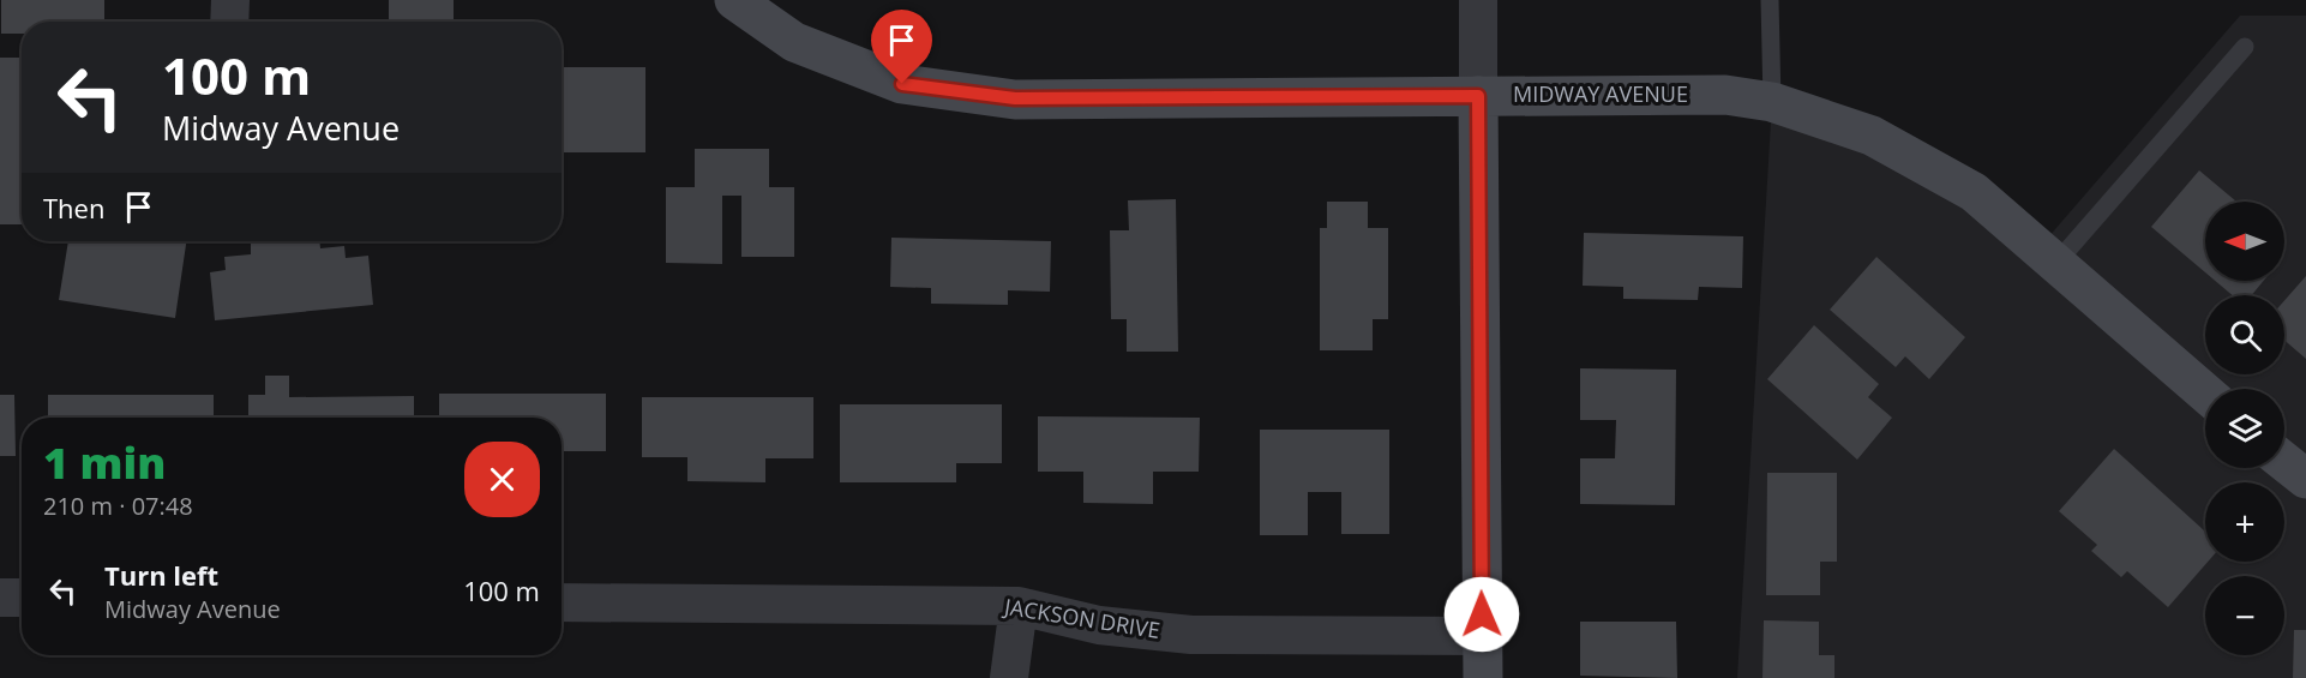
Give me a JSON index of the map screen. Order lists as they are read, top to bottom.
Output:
{
  "streets": {
    "street": ["MIDWAY AVENUE", "JACKSON DRIVE"]
  },
  "north": "left",
  "page": {
    "turn": ["100 m", "Midway Avenue"],
    "then": "Then",
    "map_buttons": ["+", "−"],
    "heading": ["1 min", "210 m · 07:48"],
    "list": [
      {
        "name": "Turn left",
        "note": "Midway Avenue",
        "value": "100 m"
      }
    ]
  }
}
